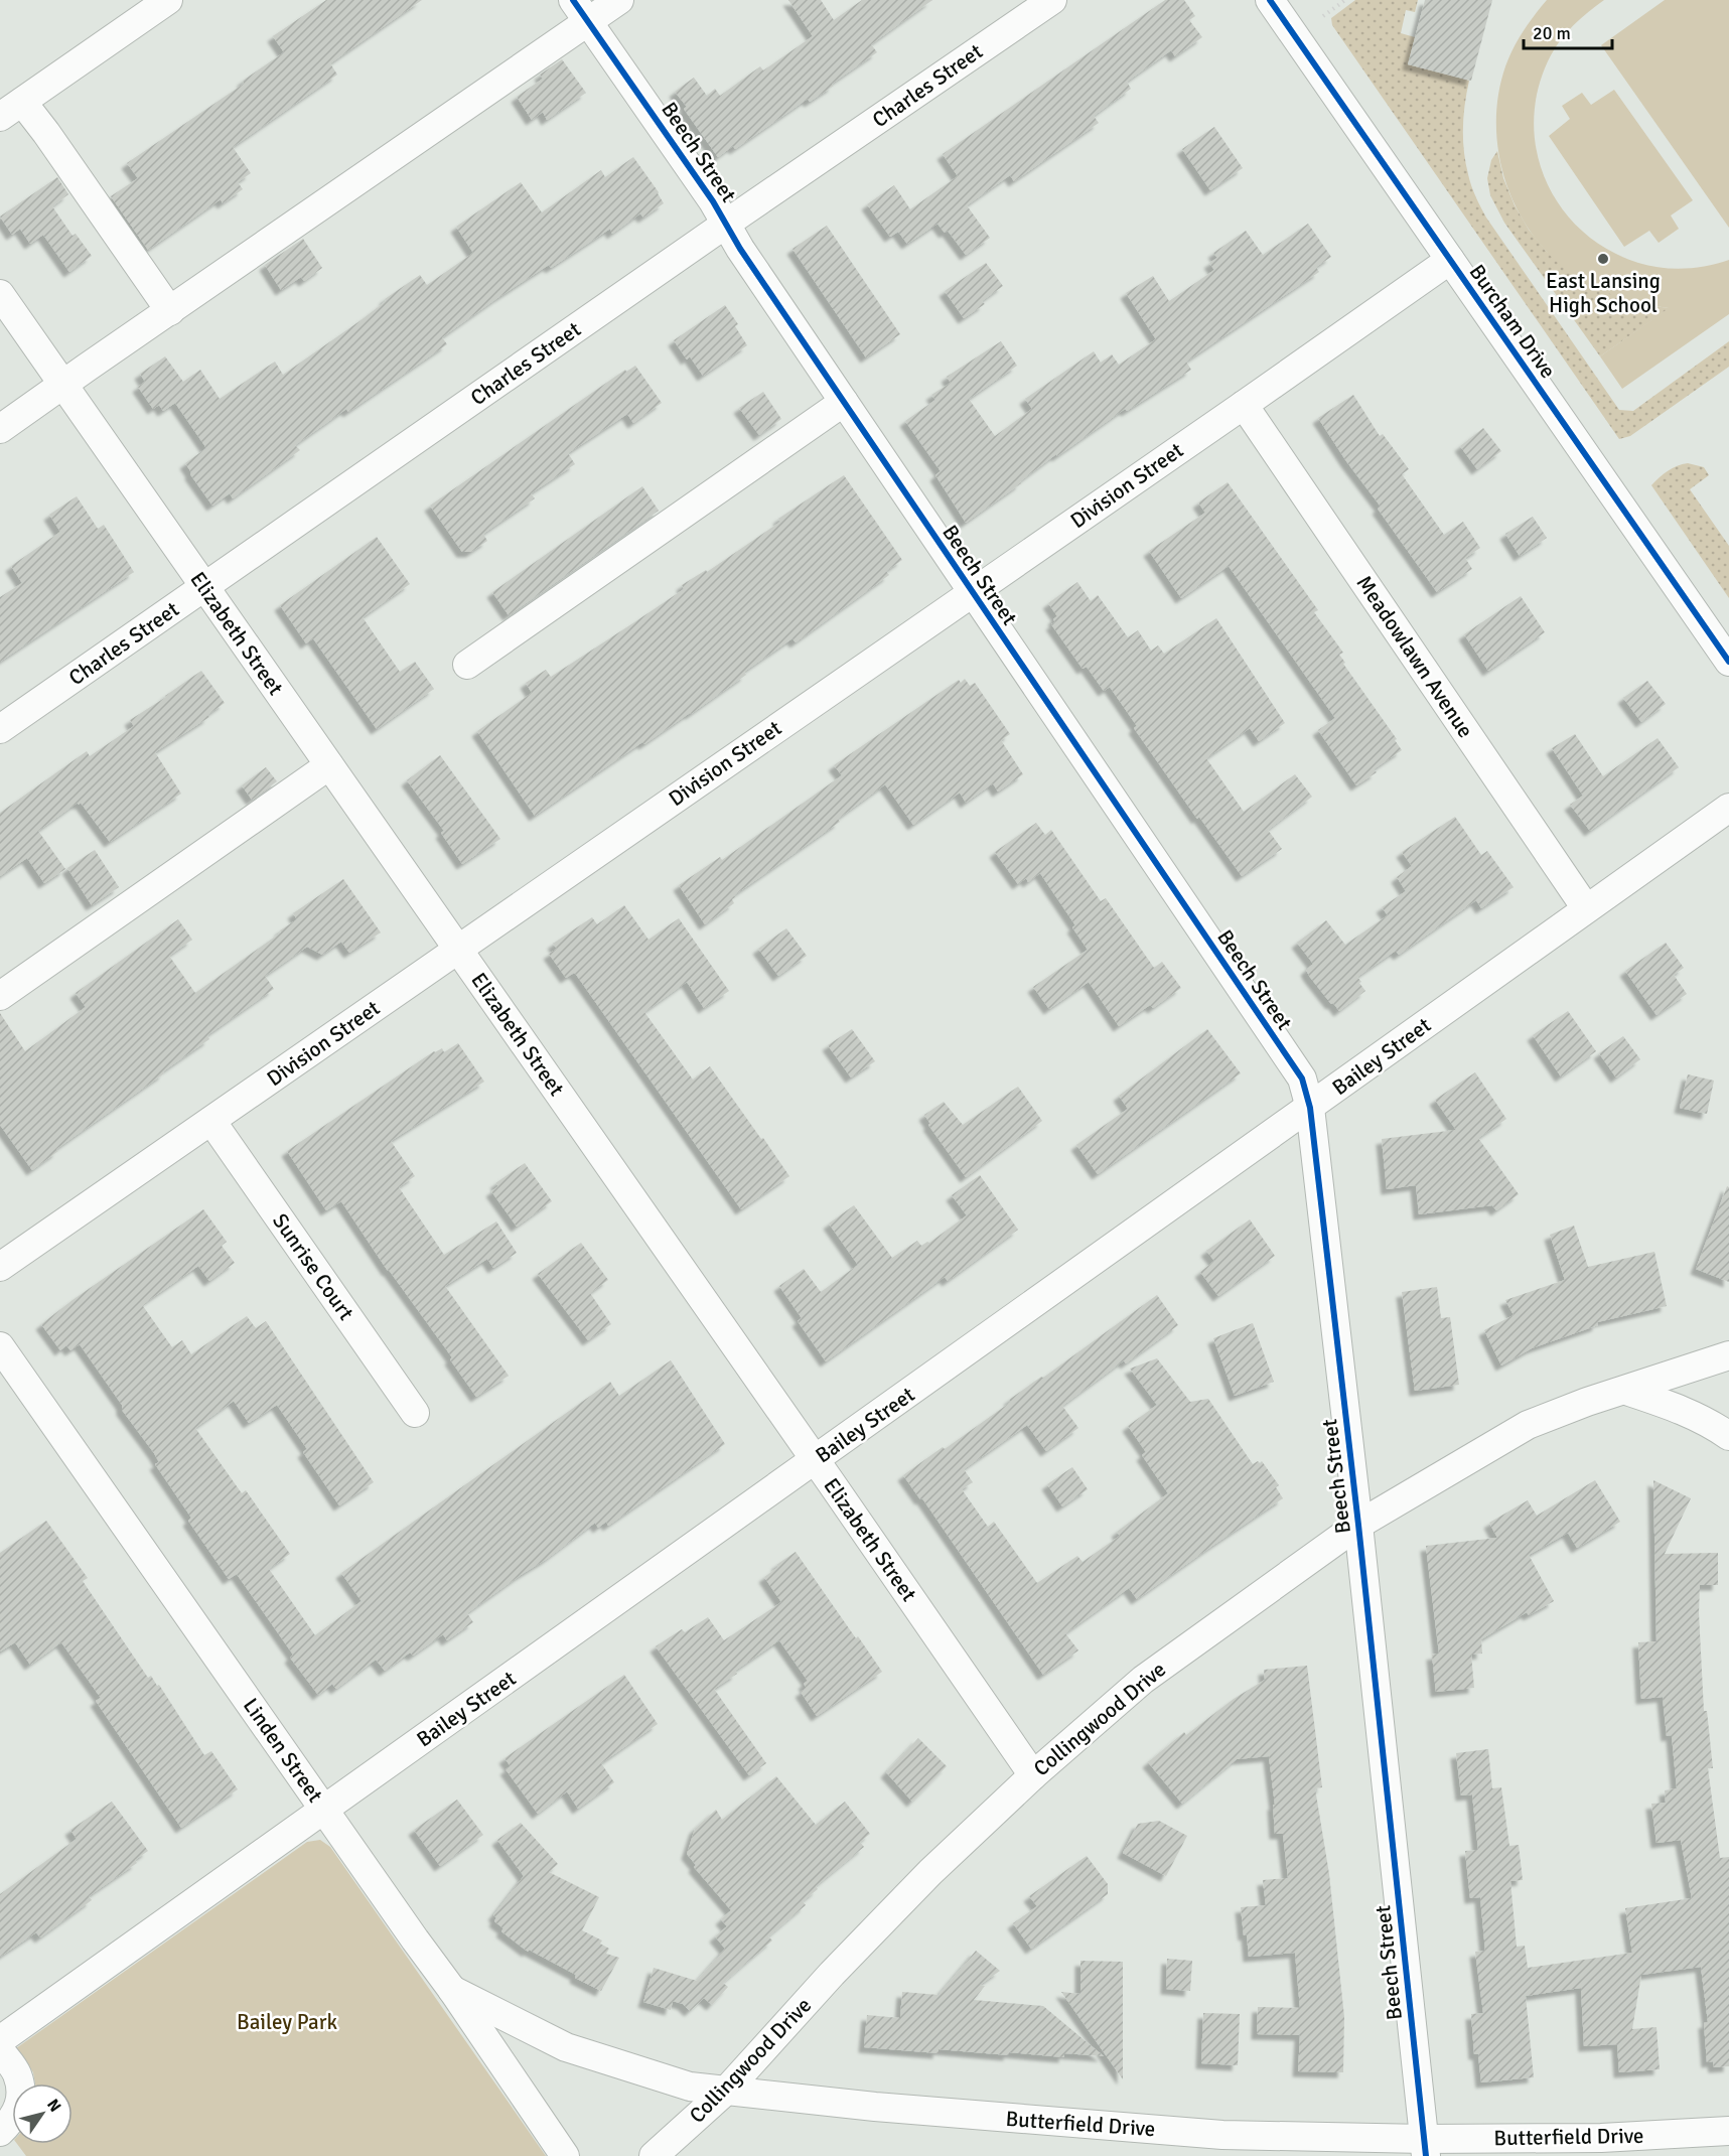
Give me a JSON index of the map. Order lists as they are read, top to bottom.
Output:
{
  "streets": {
    "street": [
      "Charles Street",
      "Beech Street",
      "Burcham Drive",
      "Division Street",
      "Elizabeth Street",
      "Meadowlawn Avenue",
      "Bailey Street",
      "Sunrise Court",
      "Collingwood Drive",
      "Linden Street",
      "Butterfield Drive"
    ]
  },
  "crossings": [
    ["Charles Street", "Beech Street"],
    ["Charles Street", "Elizabeth Street"],
    ["Beech Street", "Division Street"],
    ["Beech Street", "Bailey Street"],
    ["Beech Street", "Collingwood Drive"],
    ["Beech Street", "Butterfield Drive"],
    ["Burcham Drive", "Division Street"],
    ["Division Street", "Elizabeth Street"],
    ["Division Street", "Meadowlawn Avenue"],
    ["Division Street", "Sunrise Court"],
    ["Elizabeth Street", "Bailey Street"],
    ["Elizabeth Street", "Collingwood Drive"],
    ["Meadowlawn Avenue", "Bailey Street"],
    ["Bailey Street", "Linden Street"],
    ["Collingwood Drive", "Butterfield Drive"],
    ["Linden Street", "Butterfield Drive"]
  ],
  "parks": ["Bailey Park"],
  "places": ["East Lansing High School"],
  "scale_bar": "20 m",
  "north": "top right"
}
